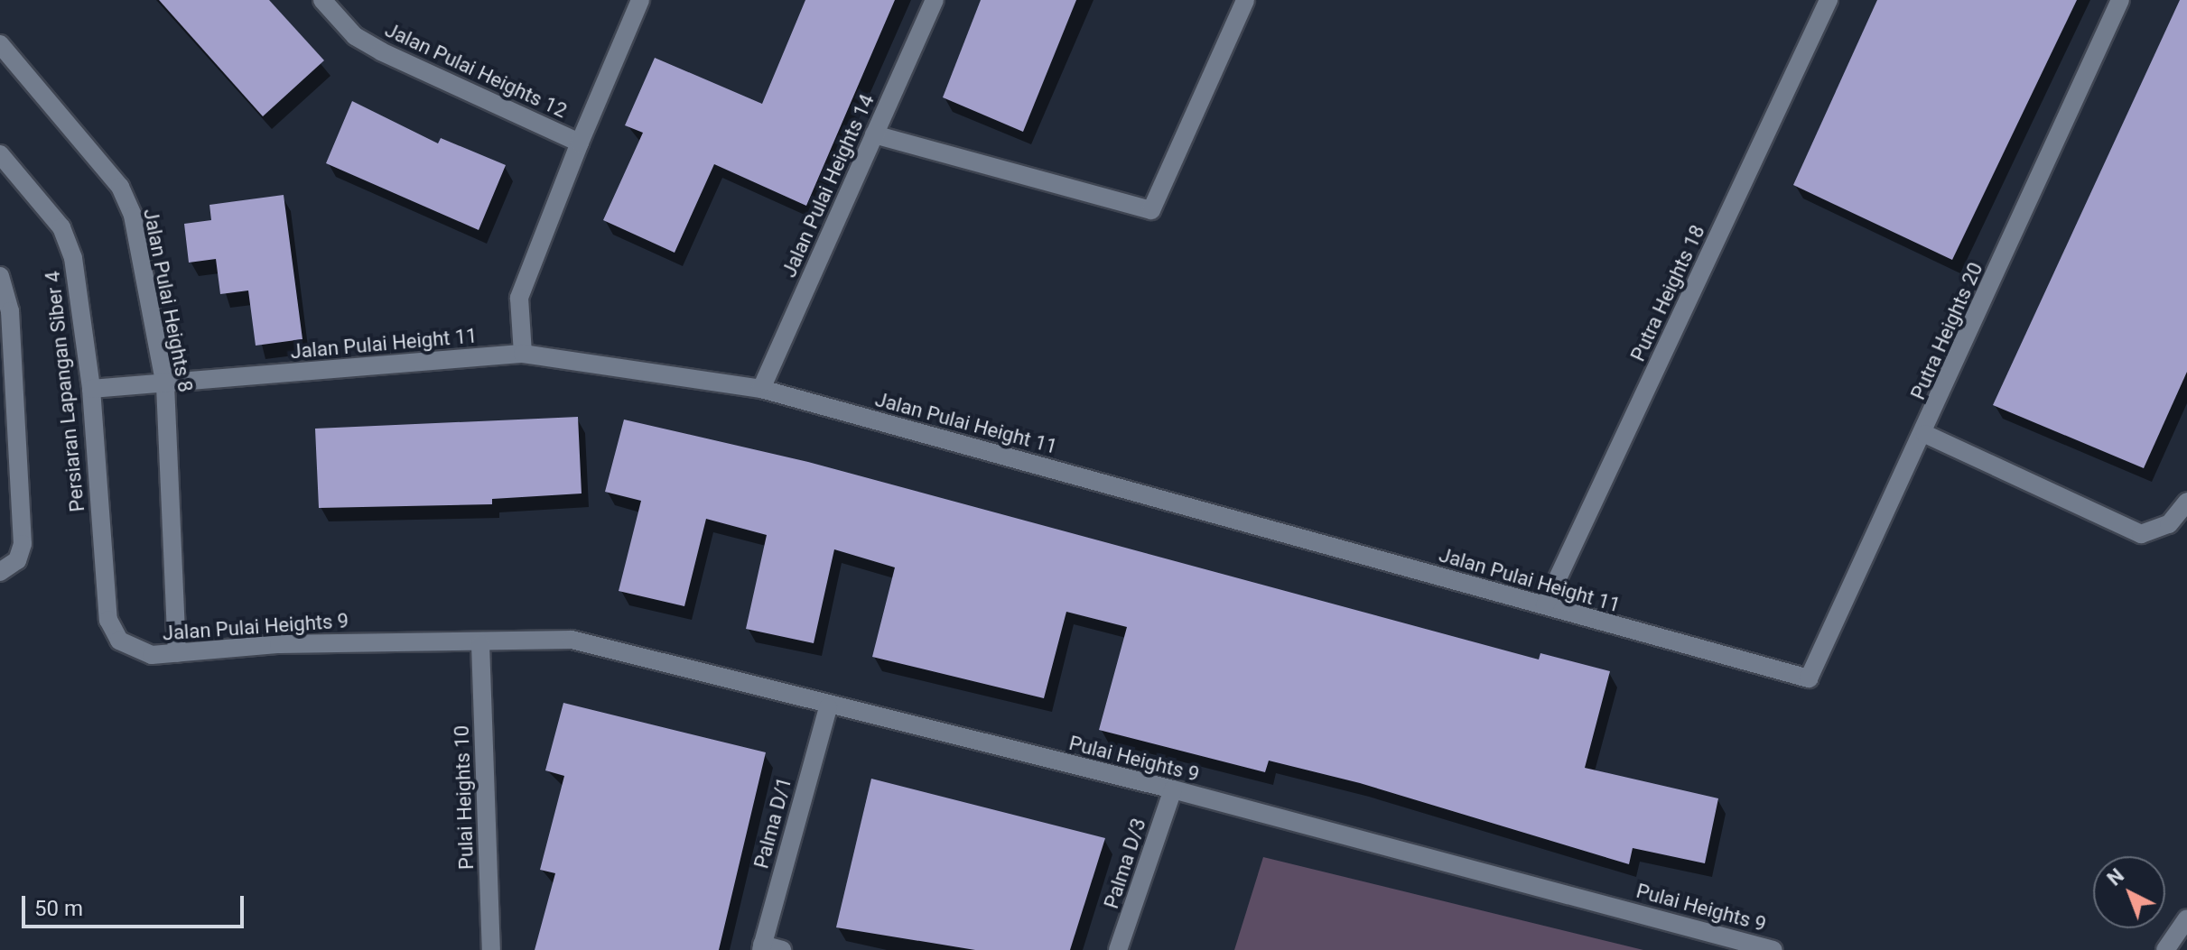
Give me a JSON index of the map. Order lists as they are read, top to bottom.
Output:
{
  "streets": {
    "street": [
      "Jalan Pulai Heights 12",
      "Jalan Pulai Heights 14",
      "Putra Heights 18",
      "Jalan Pulai Heights 8",
      "Putra Heights 20",
      "Jalan Pulai Height 11",
      "Persiaran Lapangan Siber 4",
      "Jalan Pulai Heights 9",
      "Pulai Heights 9",
      "Pulai Heights 10",
      "Palma D/1",
      "Palma D/3"
    ]
  },
  "crossings": [
    ["Jalan Pulai Heights 12", "Jalan Pulai Height 11"],
    ["Jalan Pulai Heights 14", "Jalan Pulai Height 11"],
    ["Putra Heights 18", "Jalan Pulai Height 11"],
    ["Jalan Pulai Heights 8", "Jalan Pulai Height 11"],
    ["Jalan Pulai Heights 8", "Jalan Pulai Heights 9"],
    ["Putra Heights 20", "Jalan Pulai Height 11"],
    ["Jalan Pulai Height 11", "Persiaran Lapangan Siber 4"],
    ["Persiaran Lapangan Siber 4", "Jalan Pulai Heights 9"],
    ["Jalan Pulai Heights 9", "Pulai Heights 9"],
    ["Jalan Pulai Heights 9", "Pulai Heights 10"],
    ["Pulai Heights 9", "Pulai Heights 10"],
    ["Pulai Heights 9", "Palma D/1"],
    ["Pulai Heights 9", "Palma D/3"]
  ],
  "scale_bar": "50 m",
  "north": "top left"
}
